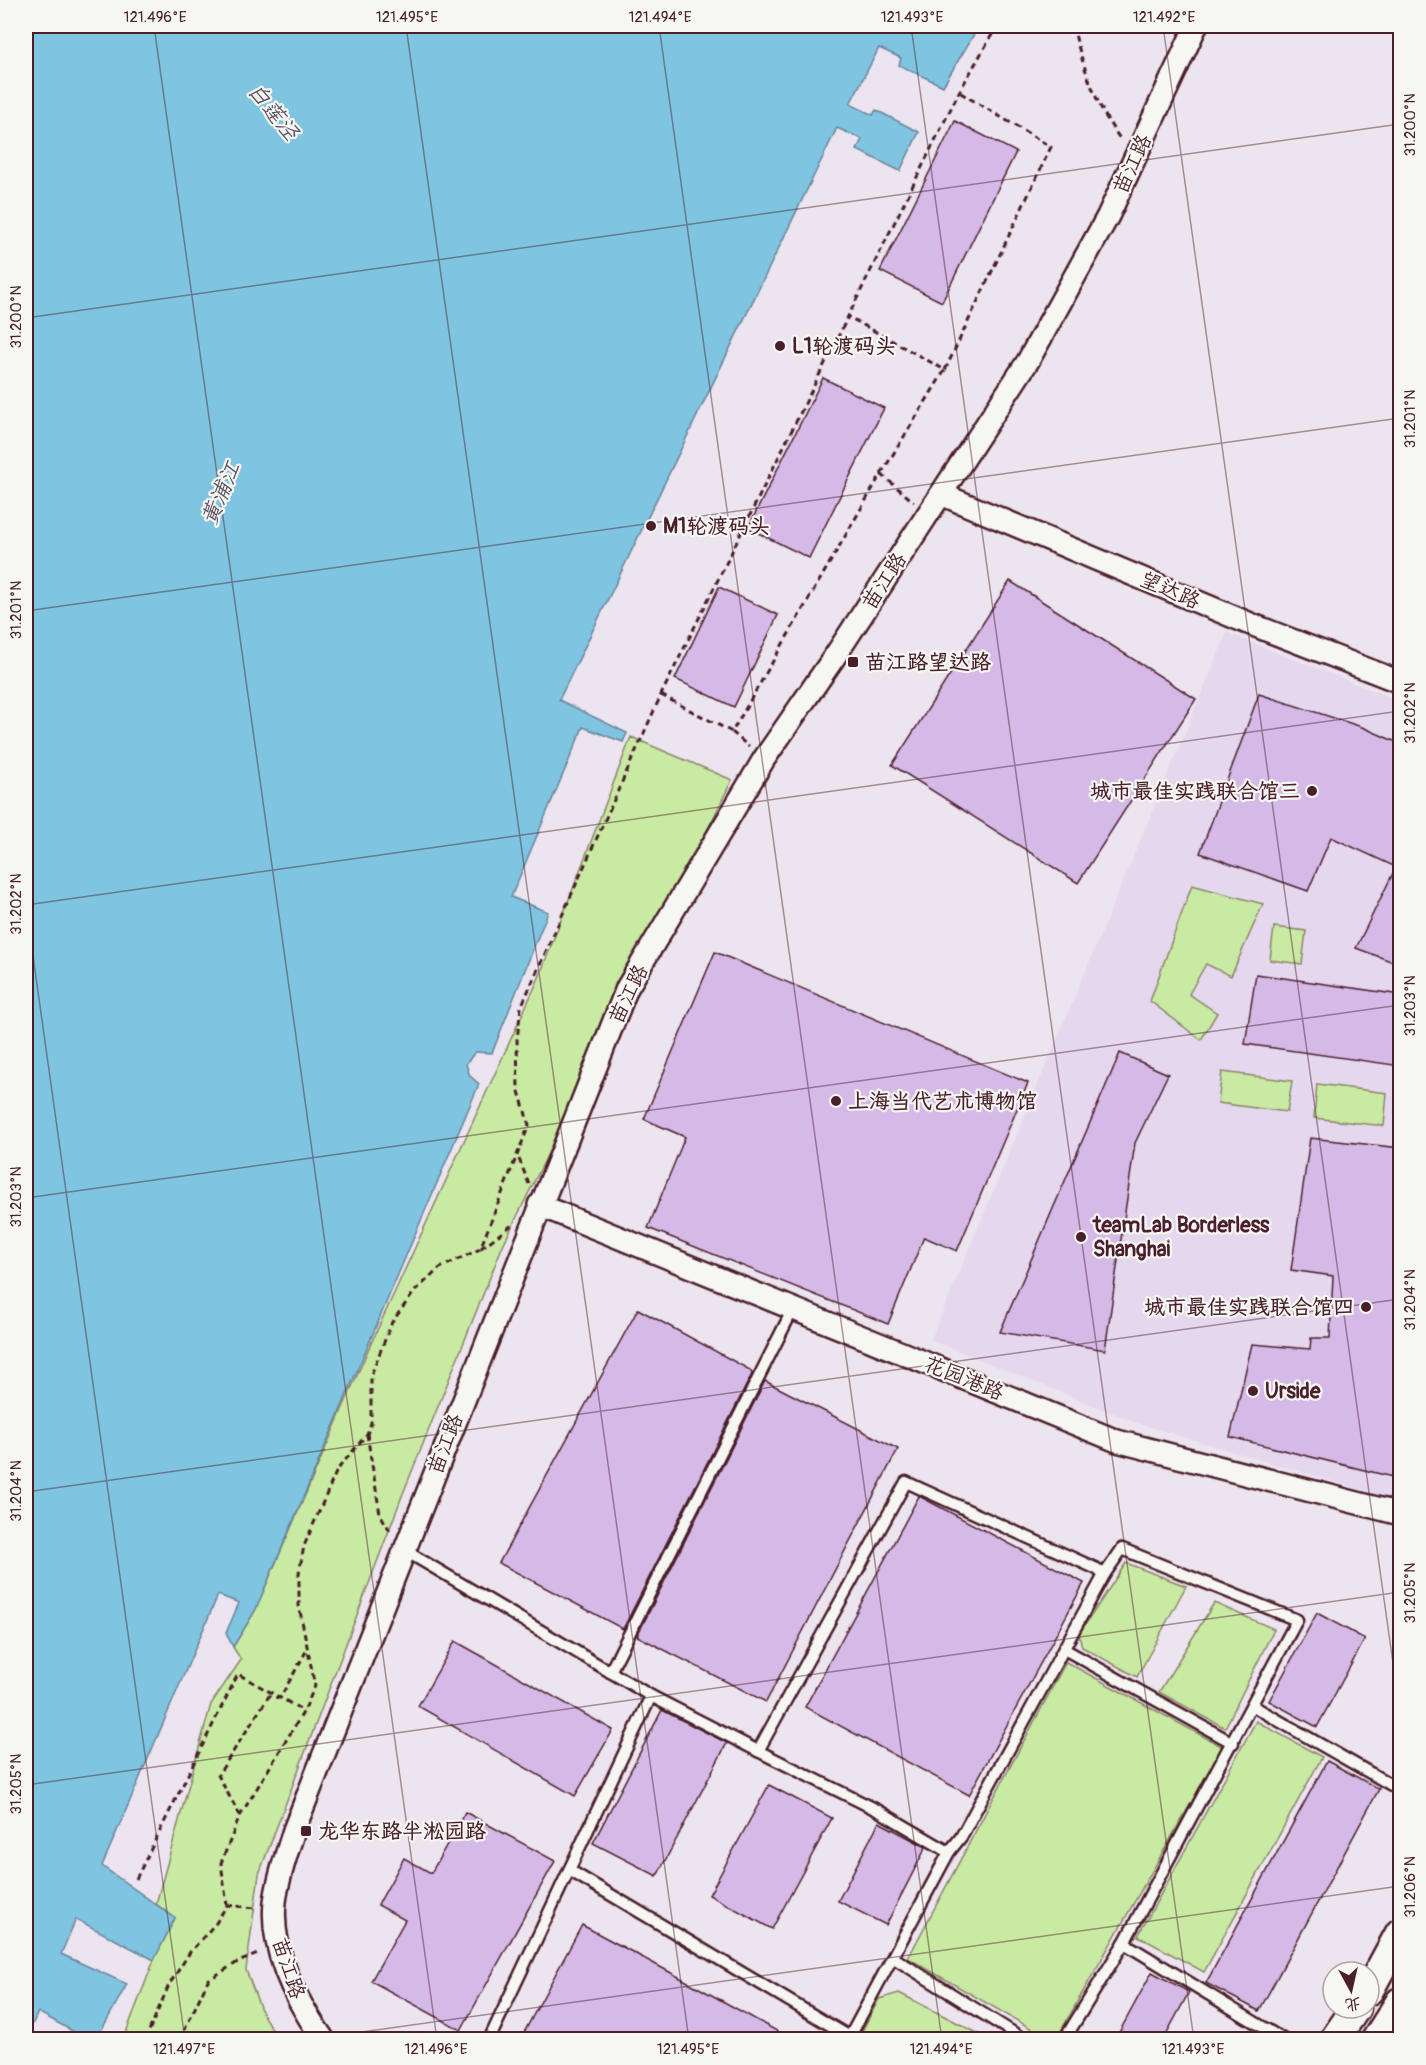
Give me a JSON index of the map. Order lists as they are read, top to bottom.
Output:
{
  "streets": {
    "street": ["苗江路", "望达路", "花园港路"]
  },
  "crossings": [
    ["苗江路", "望达路"],
    ["苗江路", "花园港路"]
  ],
  "water": ["白莲泾", "黄浦江"],
  "places": {
    "other": [
      "L1轮渡码头",
      "M1轮渡码头",
      "城市最佳实践联合馆三",
      "上海当代艺术博物馆",
      "teamLab Borderless Shanghai",
      "城市最佳实践联合馆四",
      "Urside"
    ],
    "transit": ["苗江路望达路", "龙华东路半淞园路"]
  },
  "north": "bottom",
  "coordinates": [
    "121.496°E",
    "121.495°E",
    "121.494°E",
    "121.493°E",
    "121.492°E",
    "31.200°N",
    "31.201°N",
    "31.202°N",
    "31.203°N",
    "31.204°N",
    "31.205°N",
    "31.206°N",
    "121.497°E"
  ]
}
